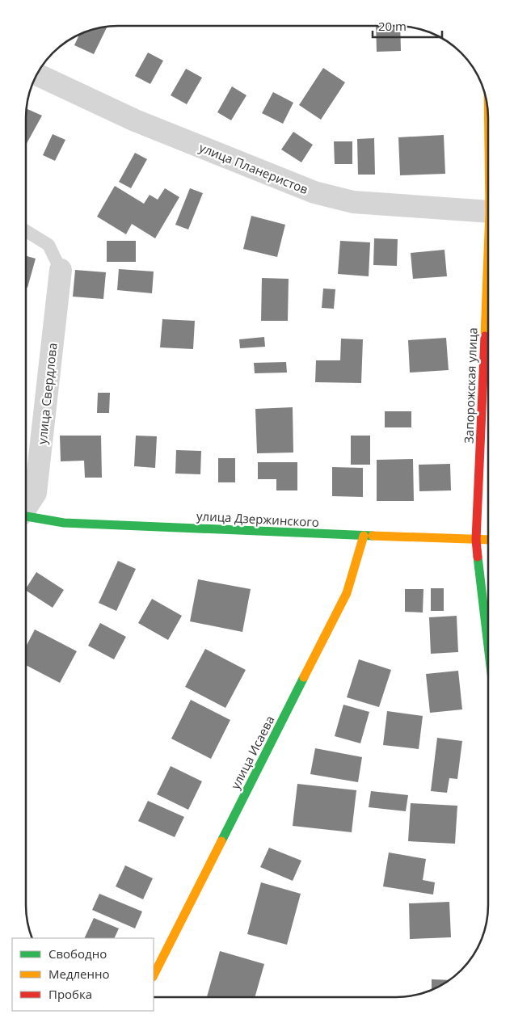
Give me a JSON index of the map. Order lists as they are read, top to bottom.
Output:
{
  "streets": {
    "street": [
      "улица Планеристов",
      "Запорожская улица",
      "улица Свердлова",
      "улица Дзержинского",
      "улица Исаева"
    ]
  },
  "crossings": [
    ["Запорожская улица", "улица Дзержинского"],
    ["улица Дзержинского", "улица Исаева"]
  ],
  "legend": ["Свободно", "Медленно", "Пробка"],
  "scale_bar": "20 m"
}
